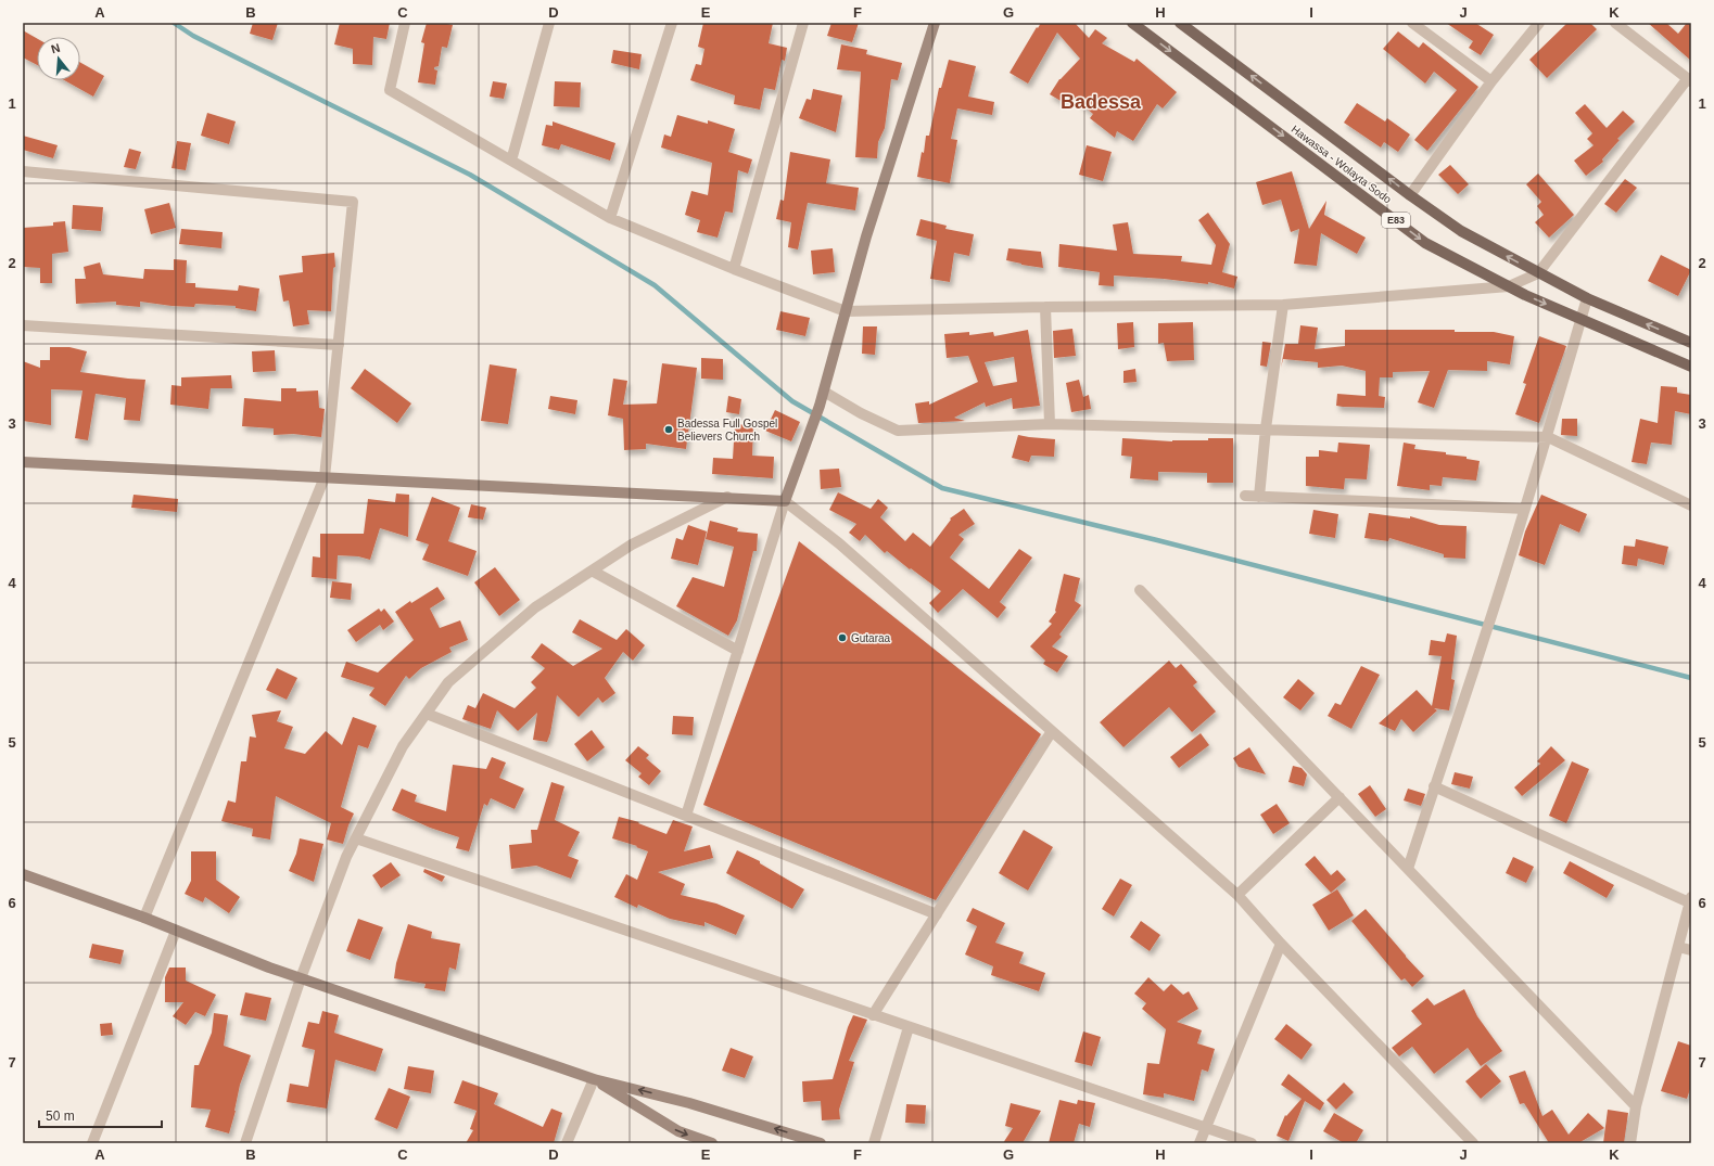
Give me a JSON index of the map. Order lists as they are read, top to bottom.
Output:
{
  "streets": {
    "main road": ["Hawassa - Wolayta Sodo", "E83"]
  },
  "districts": ["Badessa"],
  "places": ["Badessa Full Gospel Believers Church", "Gutaraa"],
  "scale_bar": "50 m",
  "north": "top",
  "grid": {
    "columns": [
      "A",
      "B",
      "C",
      "D",
      "E",
      "F",
      "G",
      "H",
      "I",
      "J",
      "K"
    ],
    "rows": [
      "1",
      "2",
      "3",
      "4",
      "5",
      "6",
      "7"
    ]
  }
}
